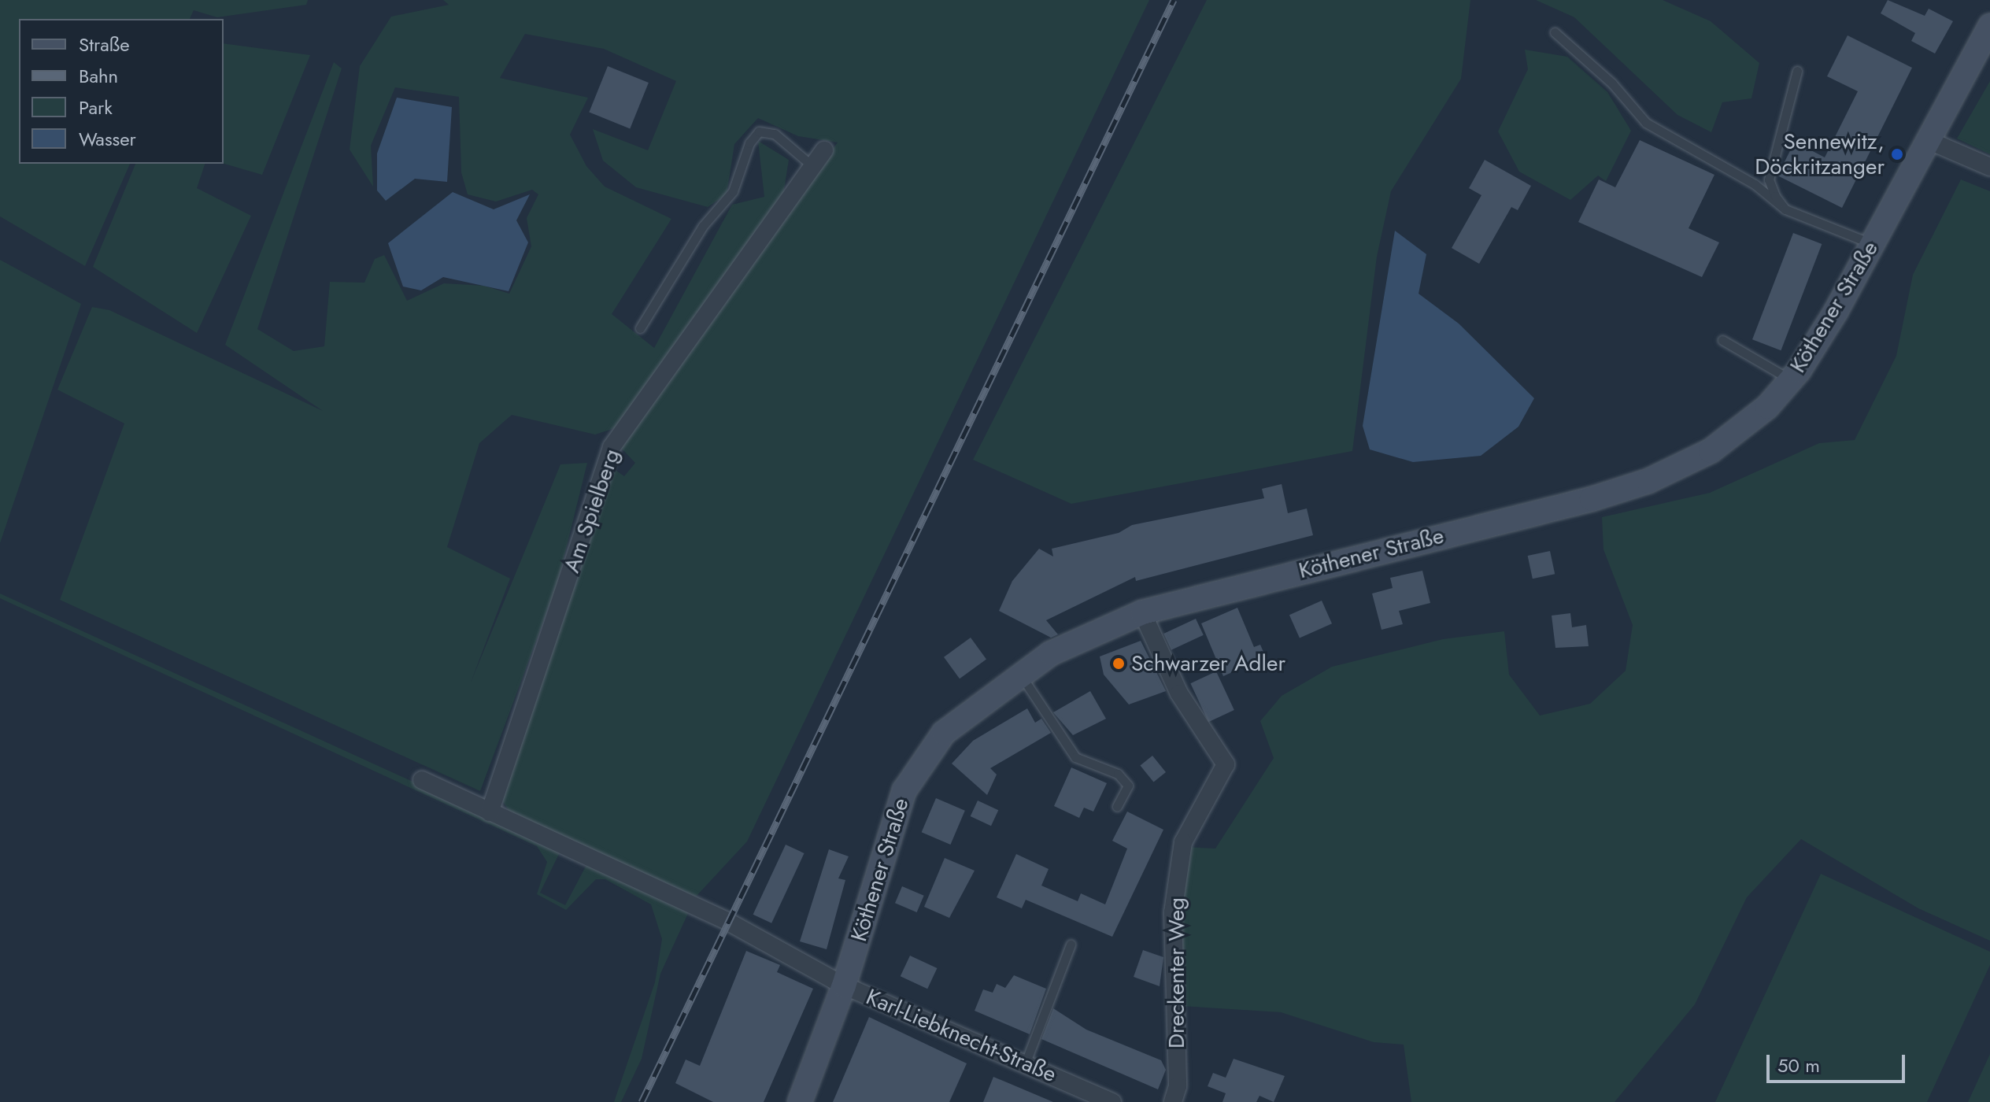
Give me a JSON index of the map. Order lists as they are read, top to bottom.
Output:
{
  "streets": {
    "main road": ["Köthener Straße"],
    "street": ["Am Spielberg", "Dreckenter Weg", "Karl-Liebknecht-Straße"]
  },
  "crossings": [
    ["Köthener Straße", "Dreckenter Weg"],
    ["Köthener Straße", "Karl-Liebknecht-Straße"]
  ],
  "places": ["Sennewitz, Döckritzanger", "Schwarzer Adler"],
  "legend": [
    "Straße",
    "Bahn",
    "Park",
    "Wasser"
  ],
  "scale_bar": "50 m"
}
